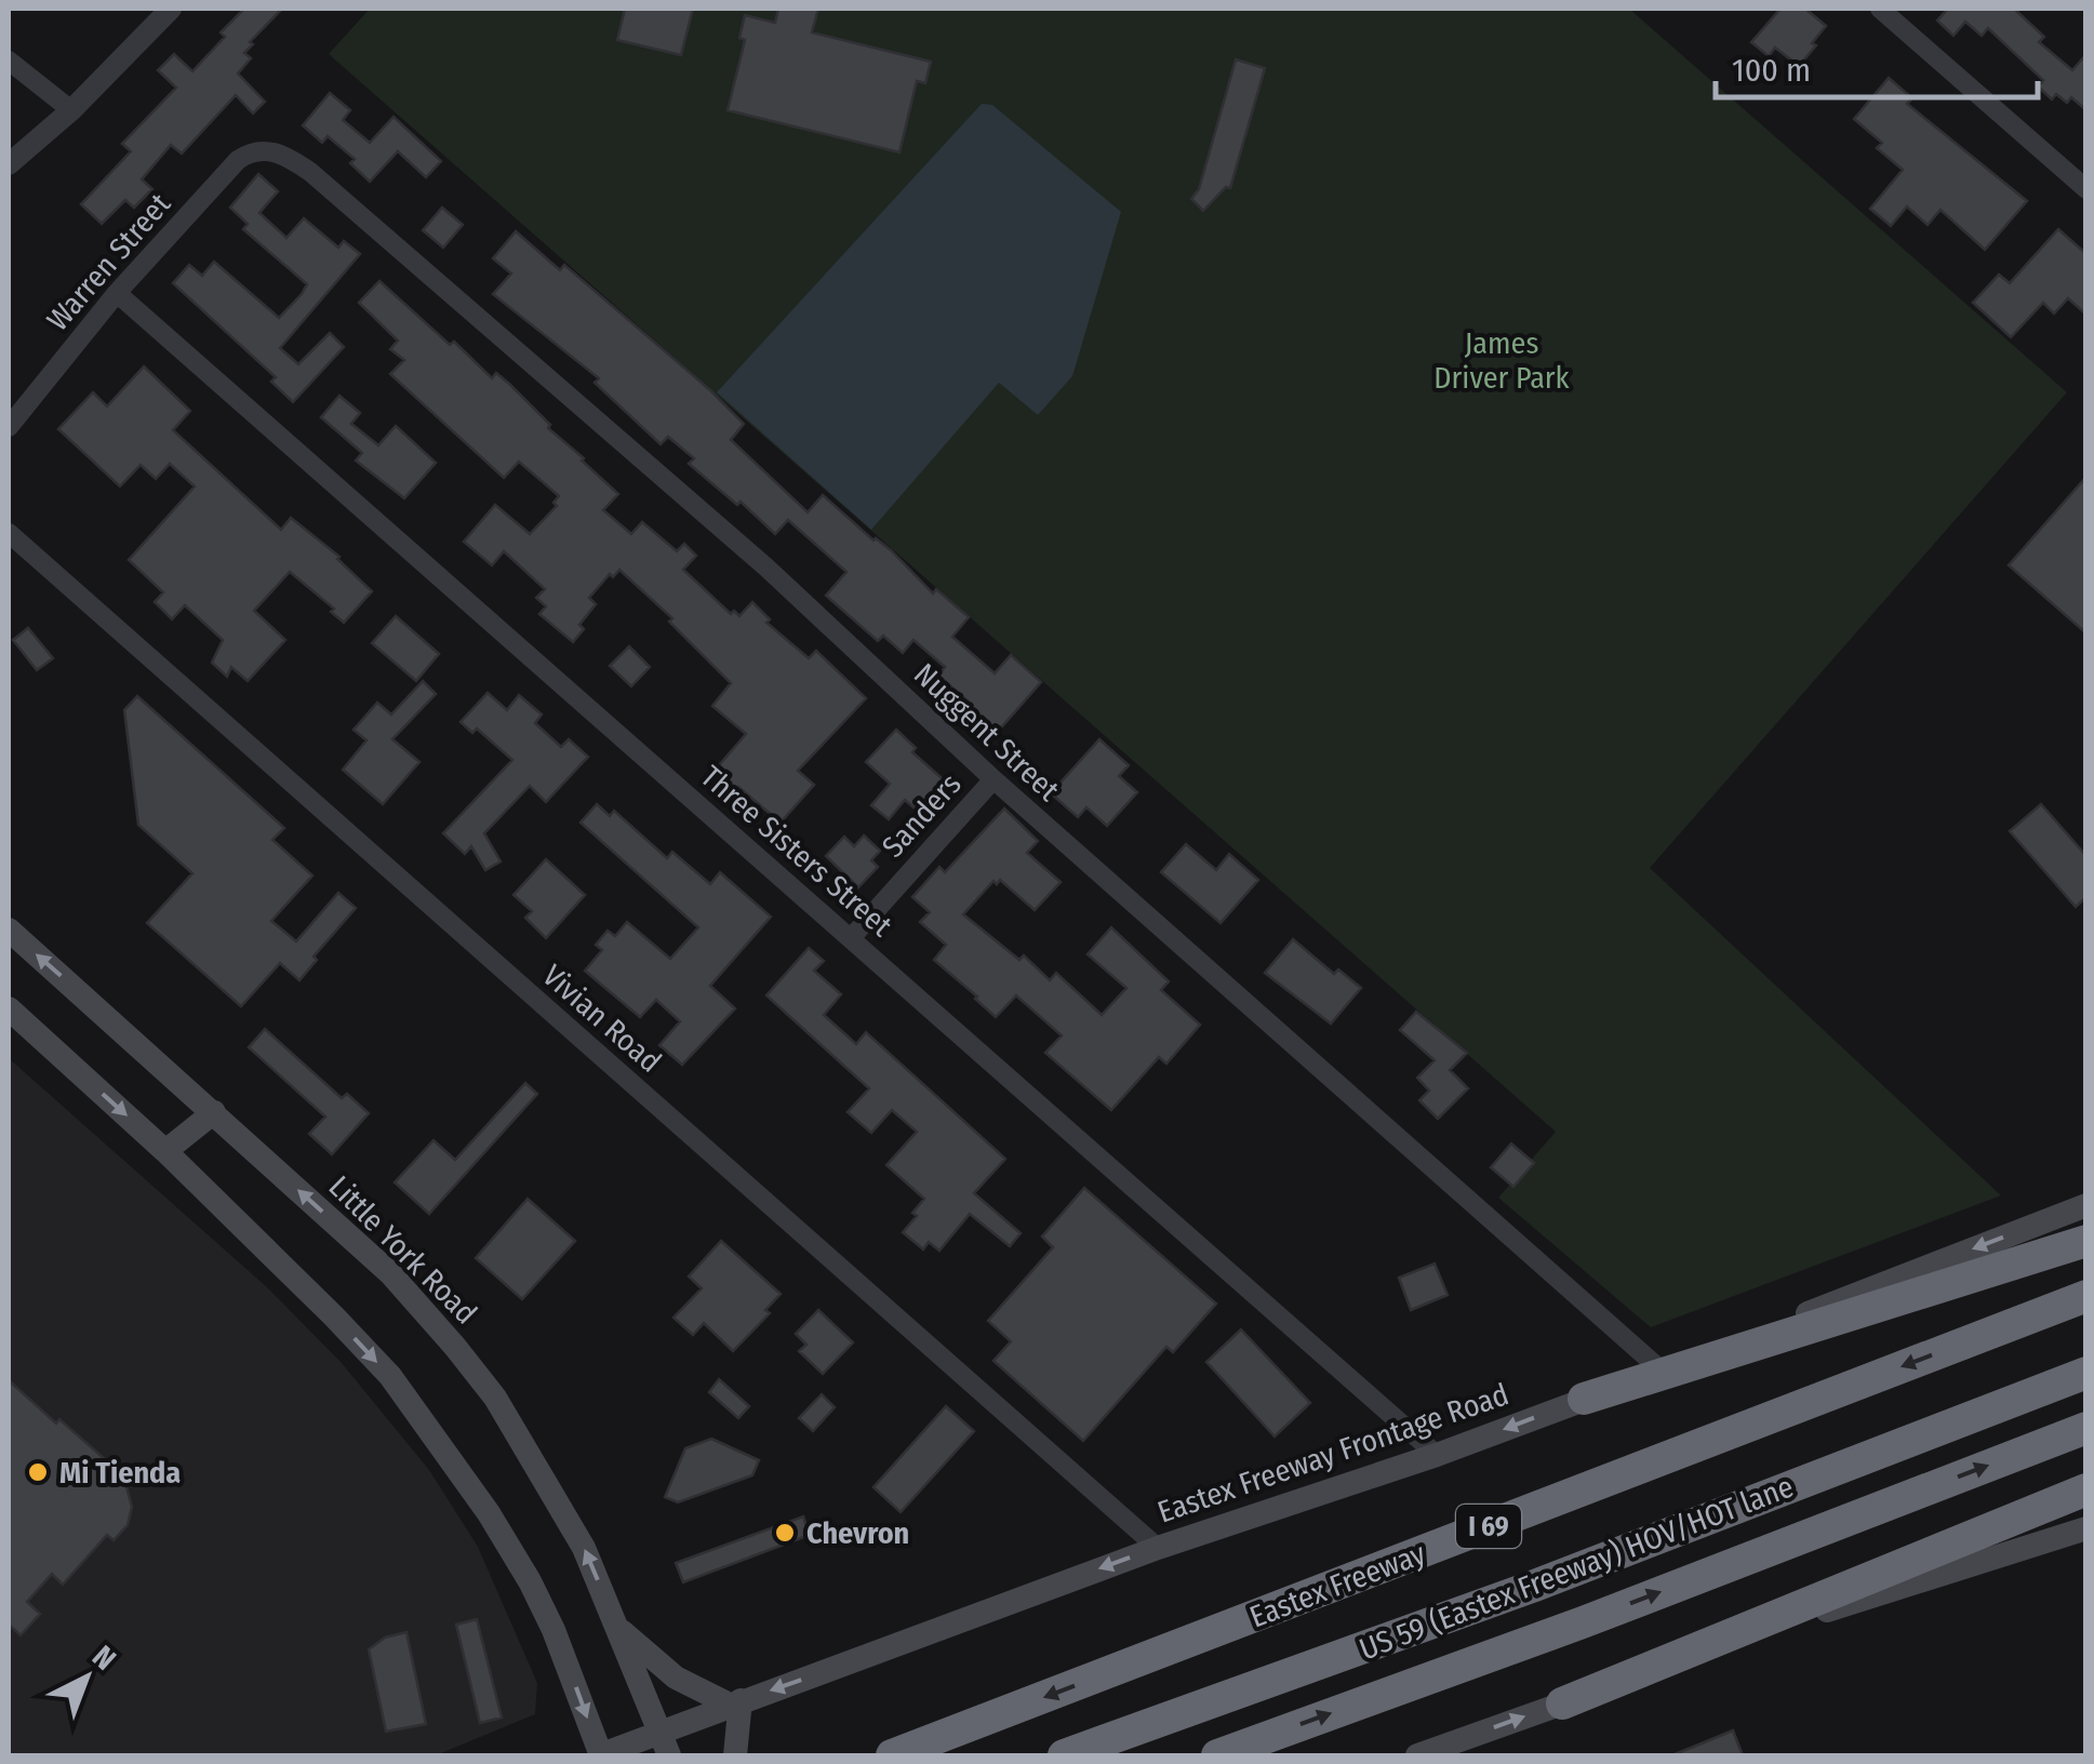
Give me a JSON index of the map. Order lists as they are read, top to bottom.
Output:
{
  "streets": {
    "highway": ["I 69", "US 59 (Eastex Freeway) HOV/HOT lane", "Eastex Freeway"],
    "main road": ["Little York Road", "Eastex Freeway Frontage Road"],
    "street": [
      "Warren Street",
      "Nuggent Street",
      "Sanders",
      "Three Sisters Street",
      "Vivian Road"
    ]
  },
  "crossings": [
    ["Warren Street", "Nuggent Street"],
    ["Warren Street", "Three Sisters Street"],
    ["Nuggent Street", "Sanders"],
    ["Nuggent Street", "Eastex Freeway Frontage Road"],
    ["Sanders", "Three Sisters Street"],
    ["Three Sisters Street", "Eastex Freeway Frontage Road"],
    ["Vivian Road", "Eastex Freeway Frontage Road"],
    ["Little York Road", "Eastex Freeway Frontage Road"]
  ],
  "one_way": ["Eastex Freeway Frontage Road"],
  "parks": ["James Driver Park"],
  "places": ["Mi Tienda", "Chevron"],
  "scale_bar": "100 m",
  "north": "top right"
}
